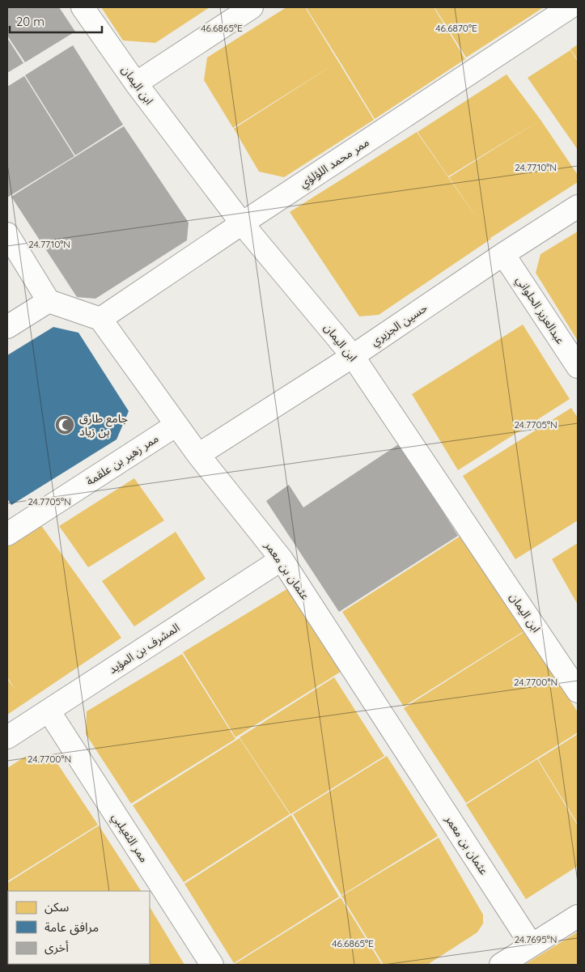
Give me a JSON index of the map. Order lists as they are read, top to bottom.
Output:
{
  "streets": {
    "street": [
      "ابن اليمان",
      "ممر محمد اللؤلؤي",
      "عبدالعزيز الحلواني",
      "حسين الجزيري",
      "ممر زهير بن علقمة",
      "عثمان بن معمر",
      "المشرف بن المؤيد",
      "ممر الثعيلبي"
    ]
  },
  "crossings": [
    ["ابن اليمان", "ممر محمد اللؤلؤي"],
    ["ابن اليمان", "حسين الجزيري"],
    ["ممر محمد اللؤلؤي", "عثمان بن معمر"],
    ["عبدالعزيز الحلواني", "حسين الجزيري"],
    ["حسين الجزيري", "عثمان بن معمر"],
    ["ممر زهير بن علقمة", "عثمان بن معمر"],
    ["عثمان بن معمر", "المشرف بن المؤيد"],
    ["المشرف بن المؤيد", "ممر الثعيلبي"]
  ],
  "places": {
    "mosque": ["جامع طارق بن زياد"]
  },
  "legend": ["سكن", "مرافق عامة", "أخرى"],
  "scale_bar": "20 m",
  "coordinates": [
    "46.6865°E",
    "46.6870°E",
    "24.7710°N",
    "24.7705°N",
    "24.7700°N",
    "24.7695°N"
  ]
}
